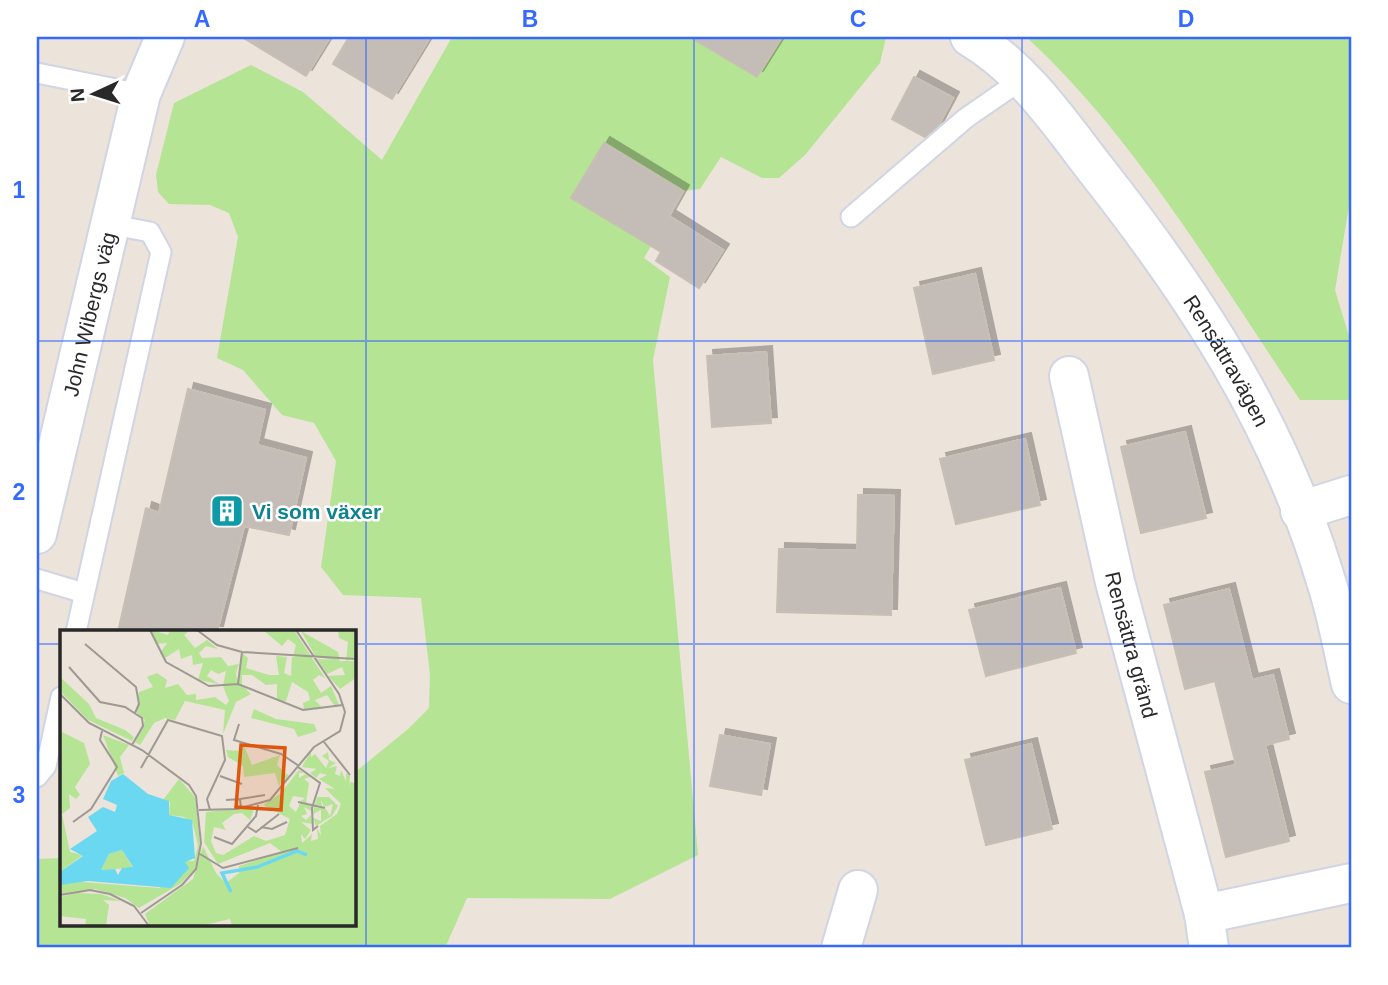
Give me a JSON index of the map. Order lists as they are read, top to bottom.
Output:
{
  "streets": {
    "street": ["John Wibergs väg", "Rensättravägen", "Rensättra gränd"]
  },
  "places": {
    "building": ["Vi som växer"]
  },
  "north": "left",
  "grid": {
    "columns": [
      "A",
      "B",
      "C",
      "D"
    ],
    "rows": ["1", "2", "3"]
  }
}
